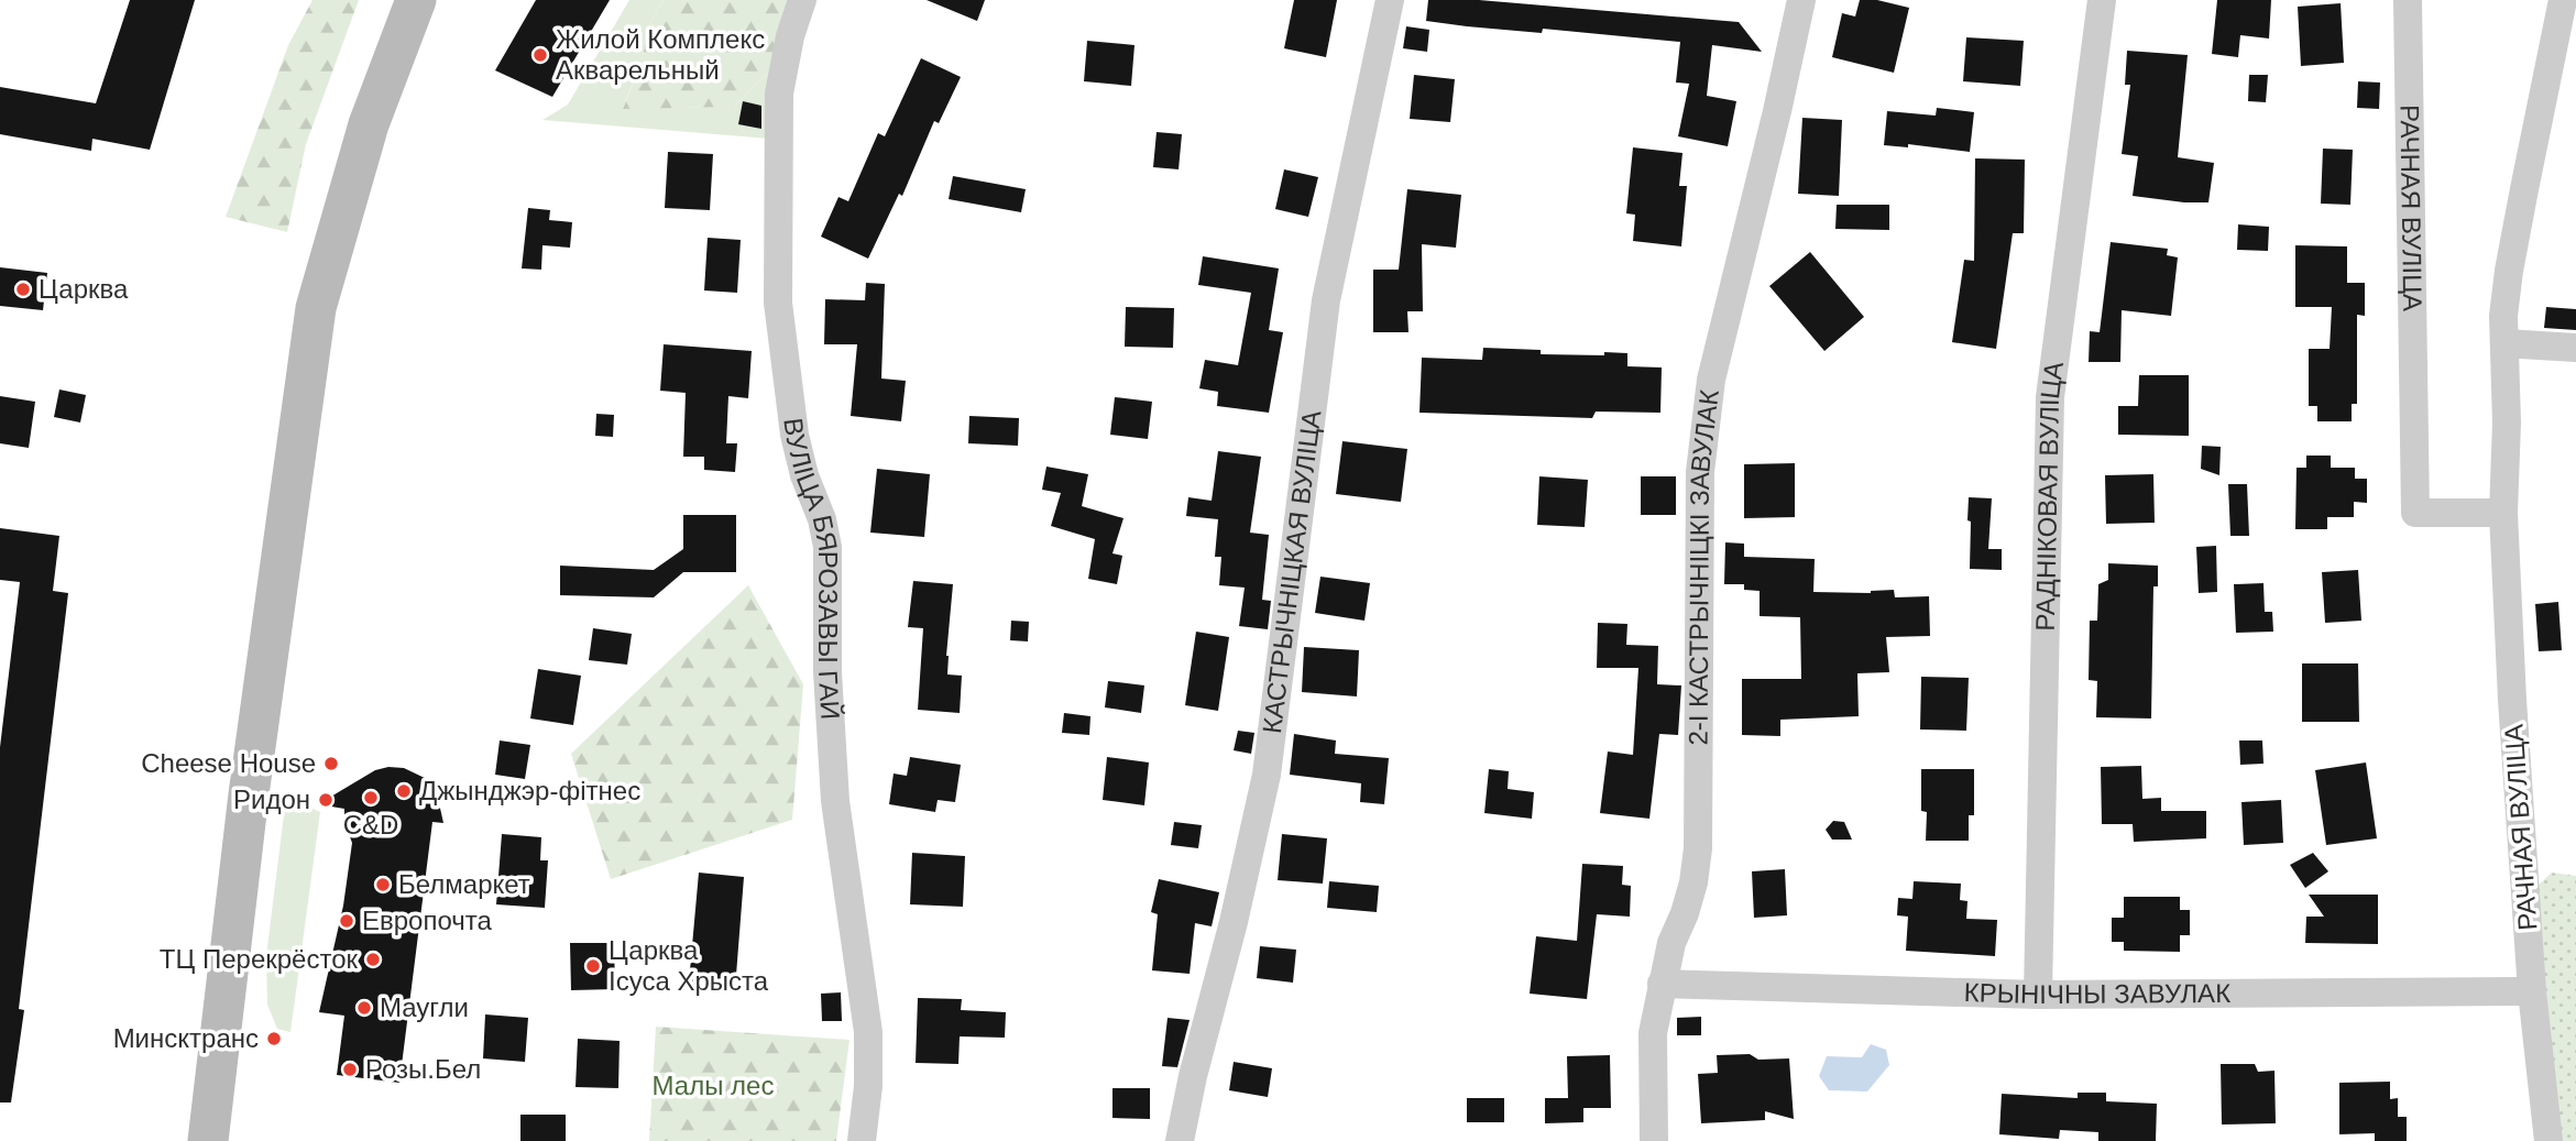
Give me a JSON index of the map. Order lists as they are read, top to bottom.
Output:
{
  "streets": {
    "street": [
      "РАЧНАЯ ВУЛІЦА",
      "РАДНІКОВАЯ ВУЛІЦА",
      "2-І КАСТРЫЧНІЦКІ ЗАВУЛАК",
      "ВУЛІЦА БЯРОЗАВЫ ГАЙ",
      "КАСТРЫЧНІЦКАЯ ВУЛІЦА",
      "КРЫНІЧНЫ ЗАВУЛАК"
    ]
  },
  "crossings": [
    ["РАЧНАЯ ВУЛІЦА", "КРЫНІЧНЫ ЗАВУЛАК"],
    ["РАДНІКОВАЯ ВУЛІЦА", "КРЫНІЧНЫ ЗАВУЛАК"],
    ["2-І КАСТРЫЧНІЦКІ ЗАВУЛАК", "КРЫНІЧНЫ ЗАВУЛАК"]
  ],
  "parks": ["Малы лес"],
  "places": [
    "Жилой Комплекс Акварельный",
    "Царква",
    "Cheese House",
    "Джынджэр-фітнес",
    "C&D",
    "Ридон",
    "Белмаркет",
    "Европочта",
    "ТЦ Перекрёсток",
    "Царква Ісуса Хрыста",
    "Маугли",
    "Минсктранс",
    "Розы.Бел"
  ]
}
